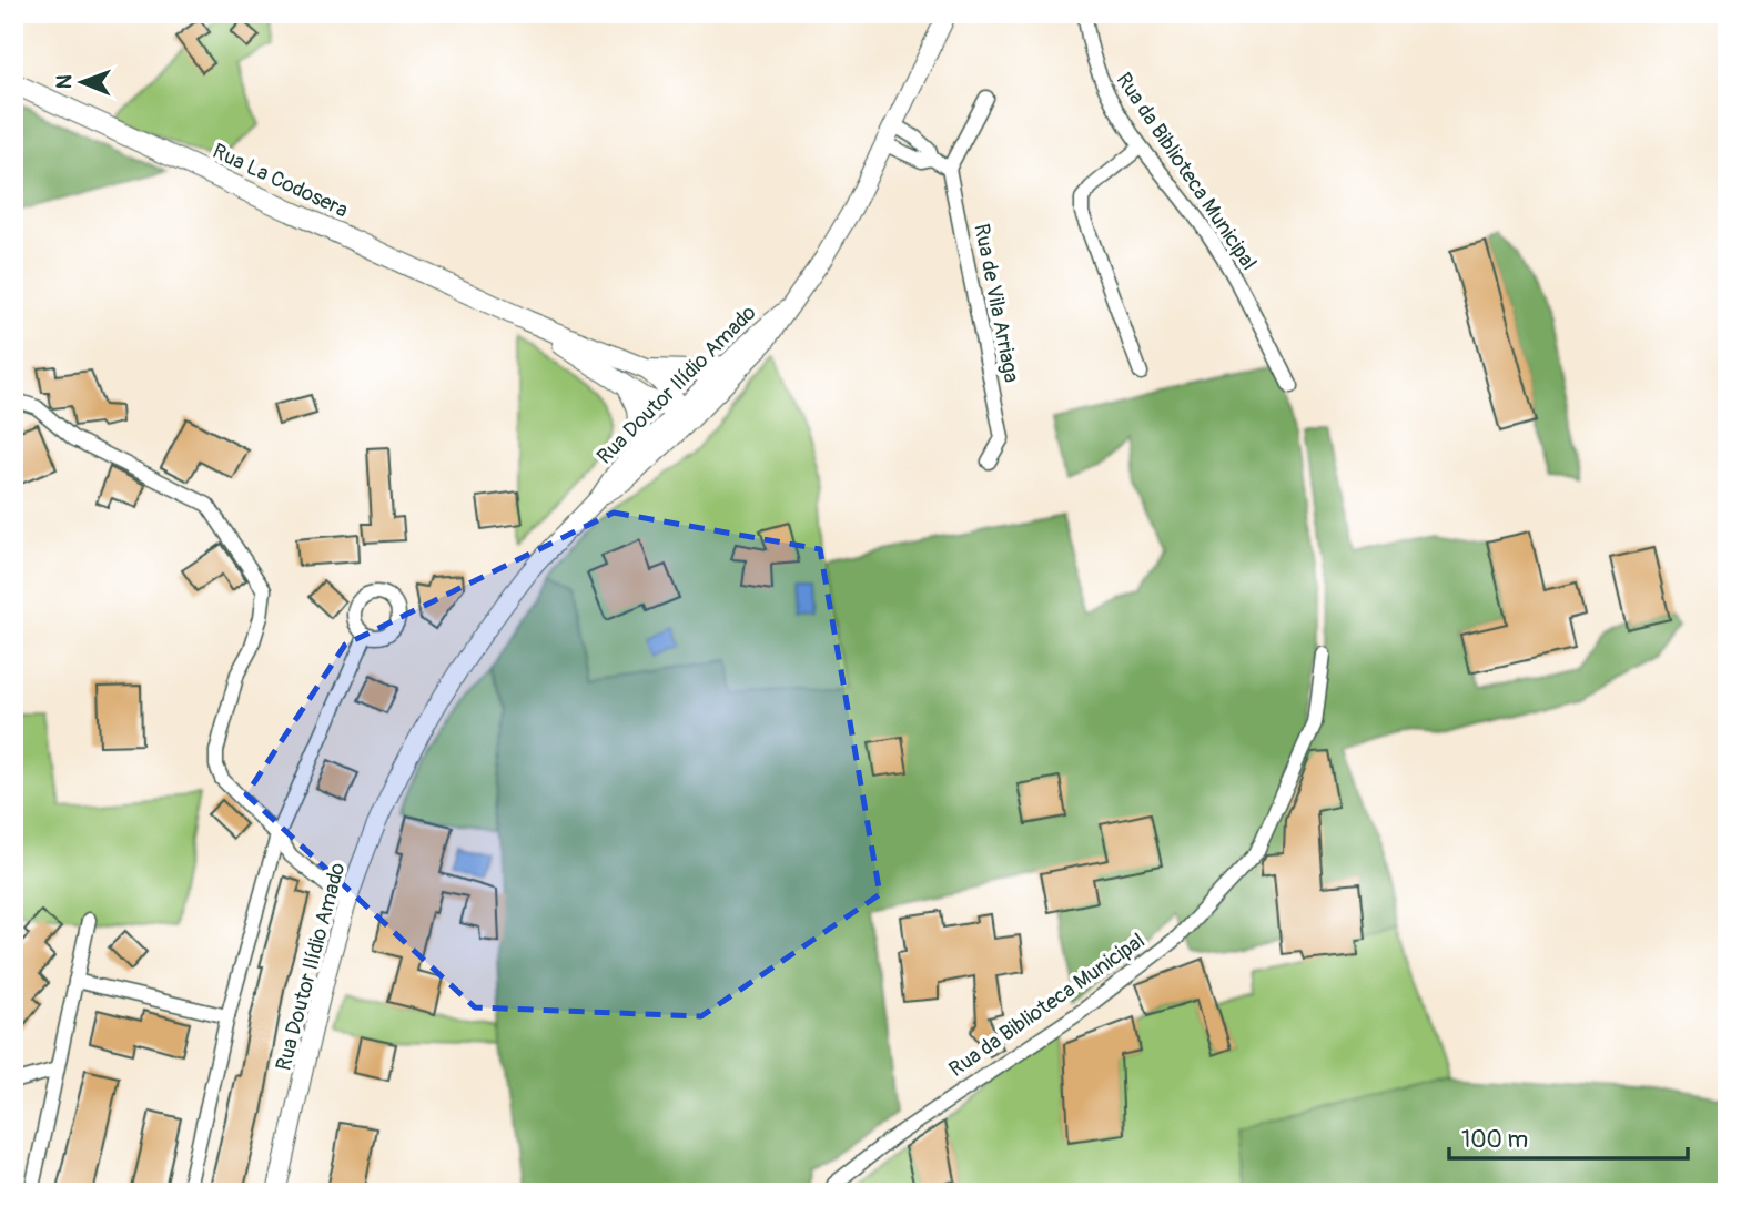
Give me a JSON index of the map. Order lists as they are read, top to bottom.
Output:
{
  "streets": {
    "main road": ["Rua La Codosera"],
    "street": ["Rua da Biblioteca Municipal", "Rua de Vila Arriaga", "Rua Doutor Ilídio Amado"]
  },
  "scale_bar": "100 m",
  "north": "left"
}
